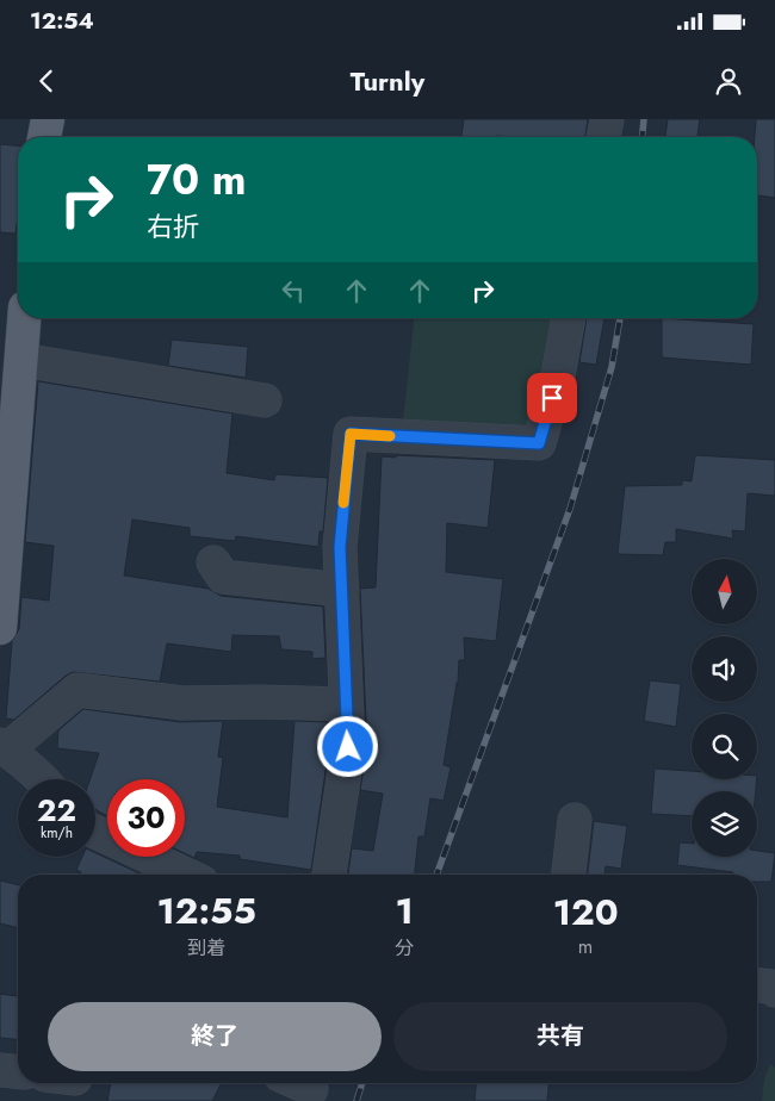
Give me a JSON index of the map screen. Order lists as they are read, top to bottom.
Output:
{
  "north": "top",
  "page": {
    "status": "12:54",
    "header": "Turnly",
    "turn": ["70 m", "右折"],
    "speed": "22 km/h",
    "limit": "30",
    "eta": [
      "12:55",
      "到着",
      "1",
      "分",
      "120",
      "m"
    ],
    "buttons": ["終了", "共有"]
  }
}
